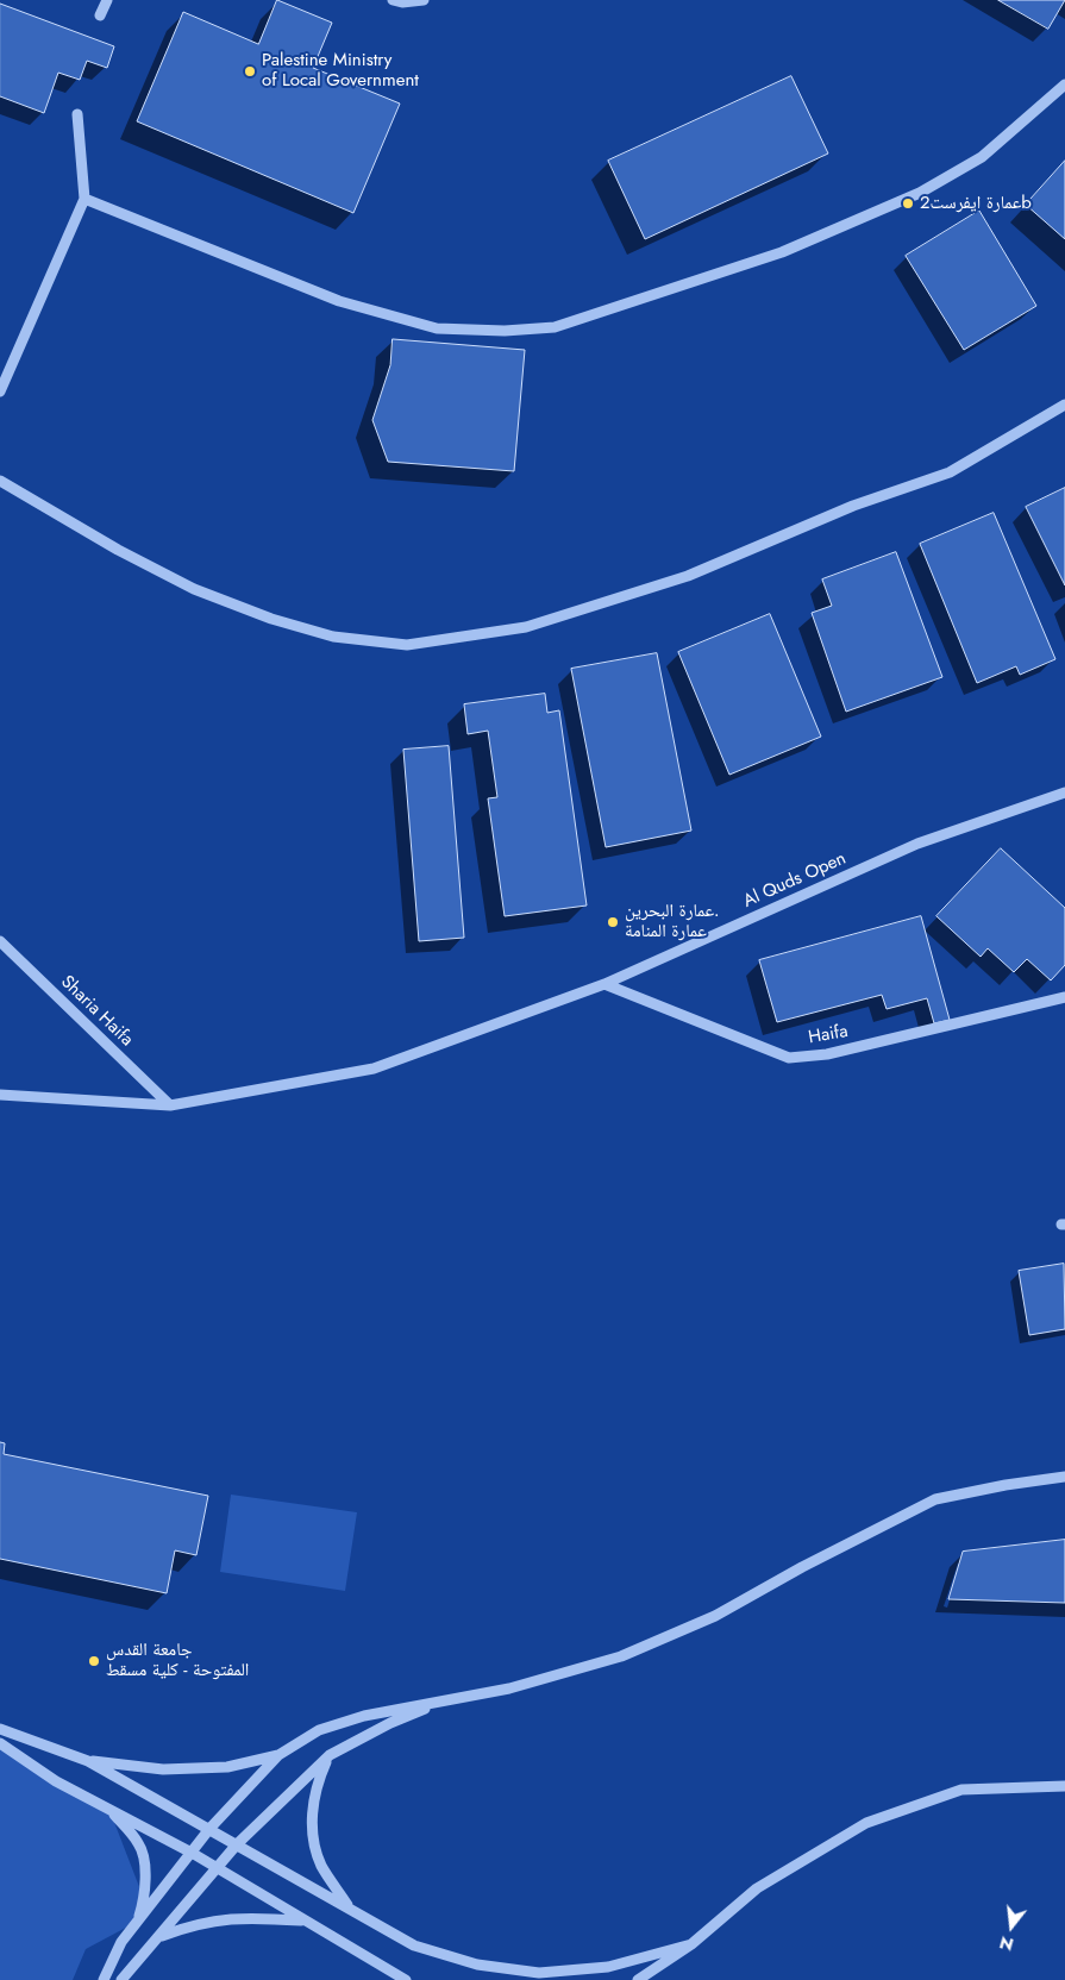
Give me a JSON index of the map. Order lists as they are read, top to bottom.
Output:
{
  "streets": {
    "street": ["Al Quds Open", "Sharia Haifa", "Haifa"]
  },
  "crossings": [
    ["Al Quds Open", "Sharia Haifa"],
    ["Al Quds Open", "Haifa"]
  ],
  "places": [
    "Palestine Ministry of Local Government",
    "عمارة ايفرست2b",
    "عمارة البحرين. عمارة المنامة",
    "جامعة القدس المفتوحة - كلية مسقط"
  ],
  "north": "bottom"
}
